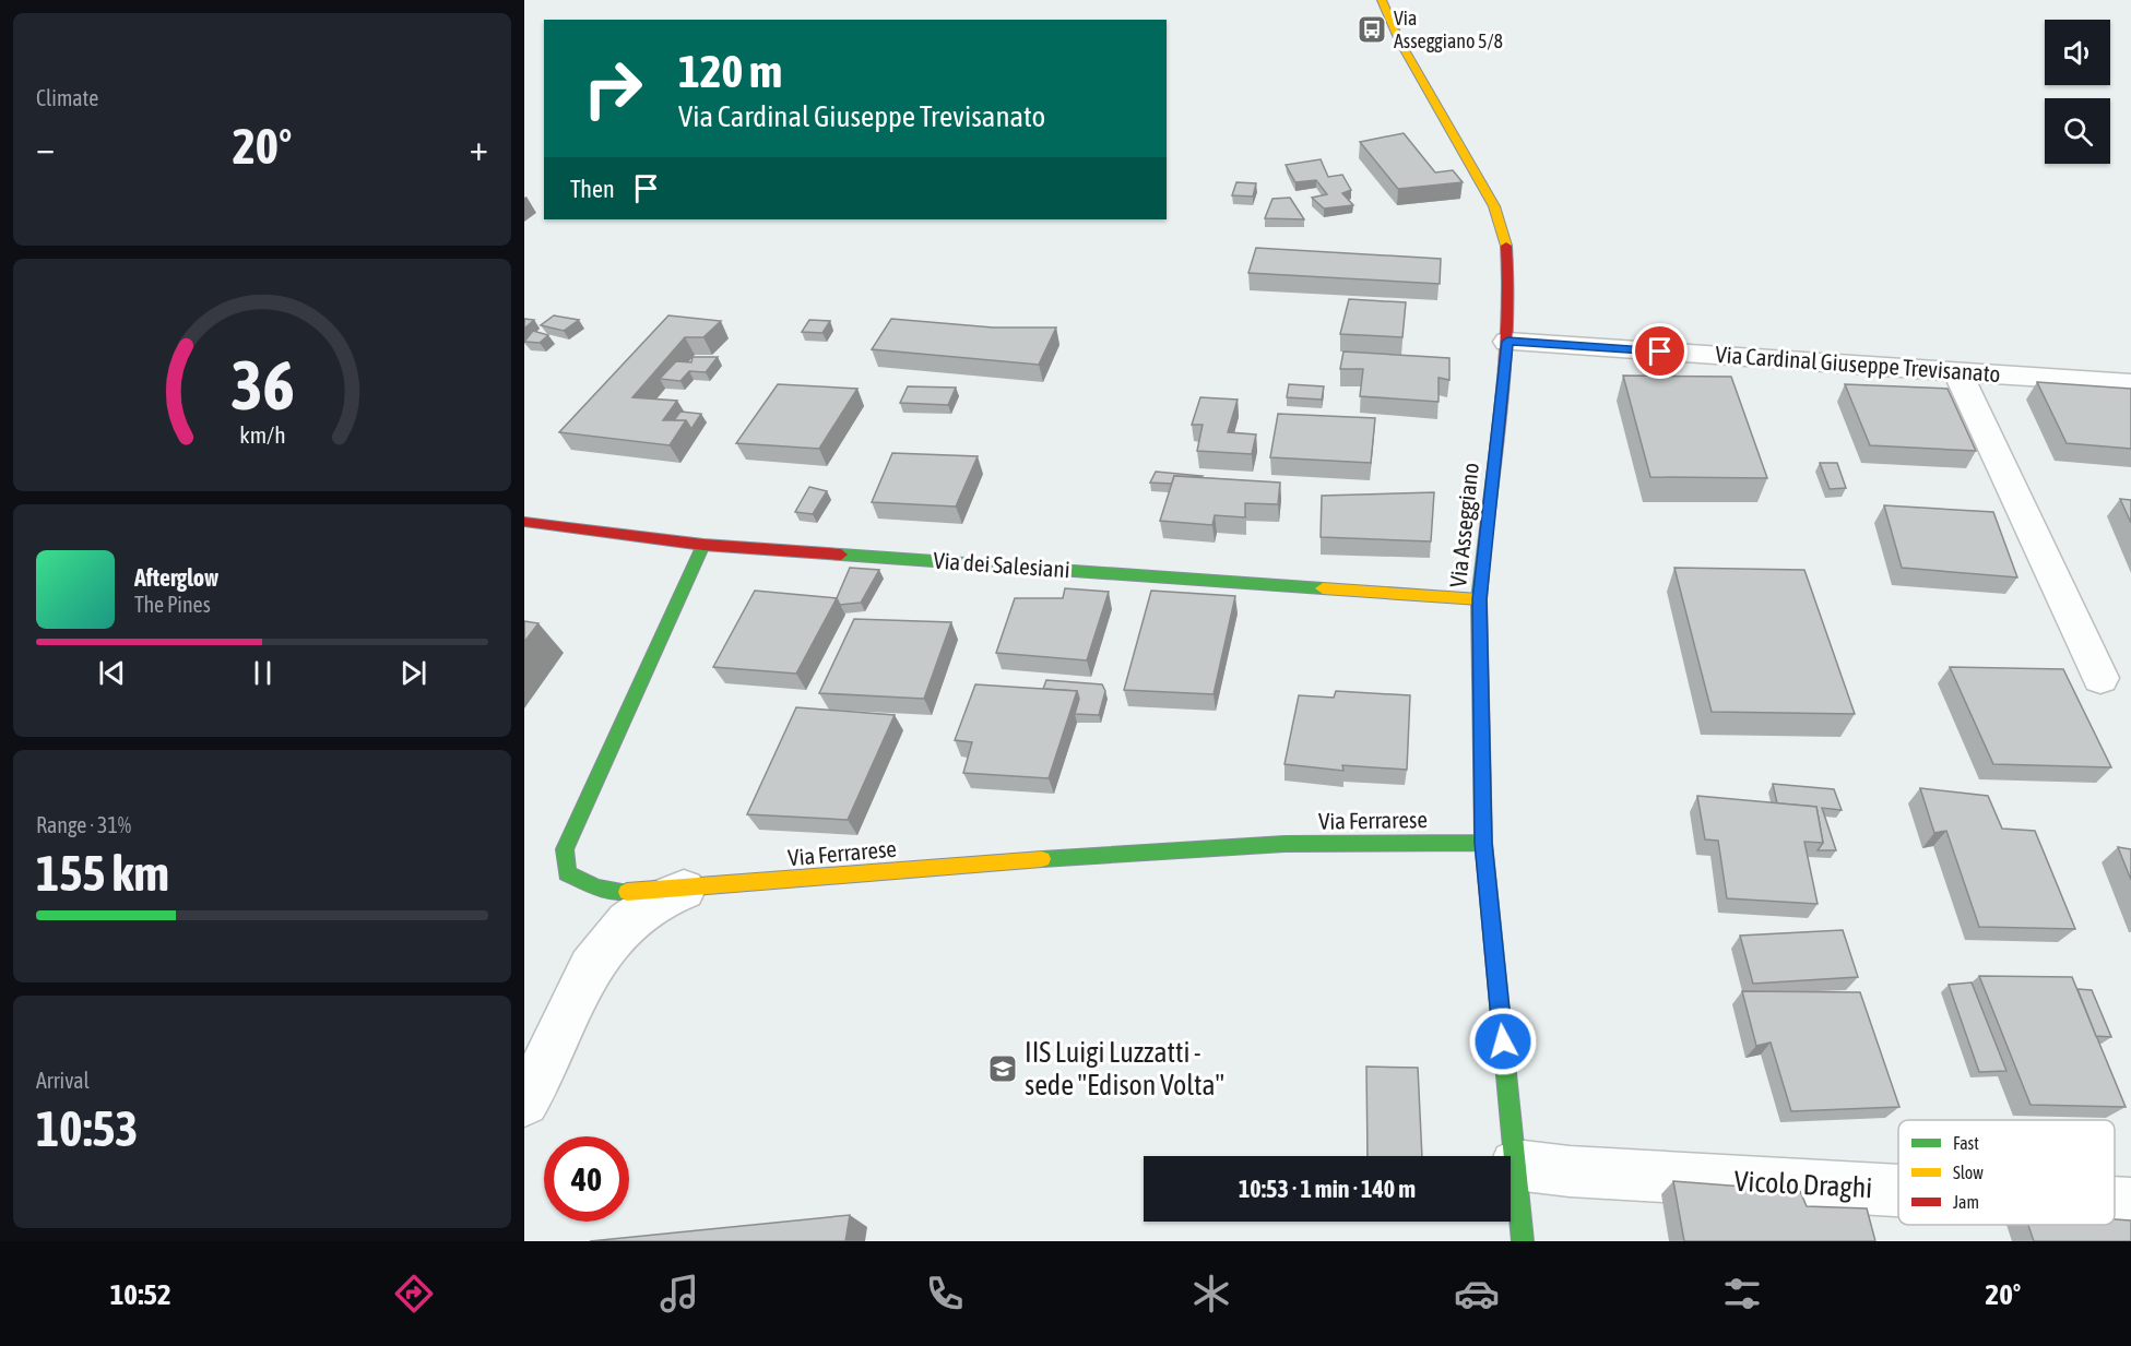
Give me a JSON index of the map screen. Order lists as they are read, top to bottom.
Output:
{
  "streets": {
    "street": [
      "Via Cardinal Giuseppe Trevisanato",
      "Via Asseggiano",
      "Via dei Salesiani",
      "Via Ferrarese",
      "Vicolo Draghi"
    ]
  },
  "crossings": [
    ["Via Cardinal Giuseppe Trevisanato", "Via Asseggiano"],
    ["Via Asseggiano", "Via dei Salesiani"],
    ["Via Asseggiano", "Via Ferrarese"],
    ["Via Asseggiano", "Vicolo Draghi"],
    ["Via dei Salesiani", "Via Ferrarese"]
  ],
  "places": {
    "bus stop": ["Via Asseggiano 5/8"],
    "school or university": ["IIS Luigi Luzzatti - sede \"Edison Volta\""]
  },
  "legend": ["Fast", "Slow", "Jam"],
  "page": {
    "tile": [
      "Climate",
      ["Range · 31%", "155 km"],
      ["Arrival", "10:53"]
    ],
    "turn": ["120 m", "Via Cardinal Giuseppe Trevisanato"],
    "heat": ["−", "20°", "+"],
    "then": "Then",
    "song": ["Afterglow", "The Pines"],
    "limit": "40",
    "trip": "10:53 · 1 min · 140 m",
    "tabs": ["10:52", "20°"],
    "gauge": ["36", "km/h"]
  }
}
